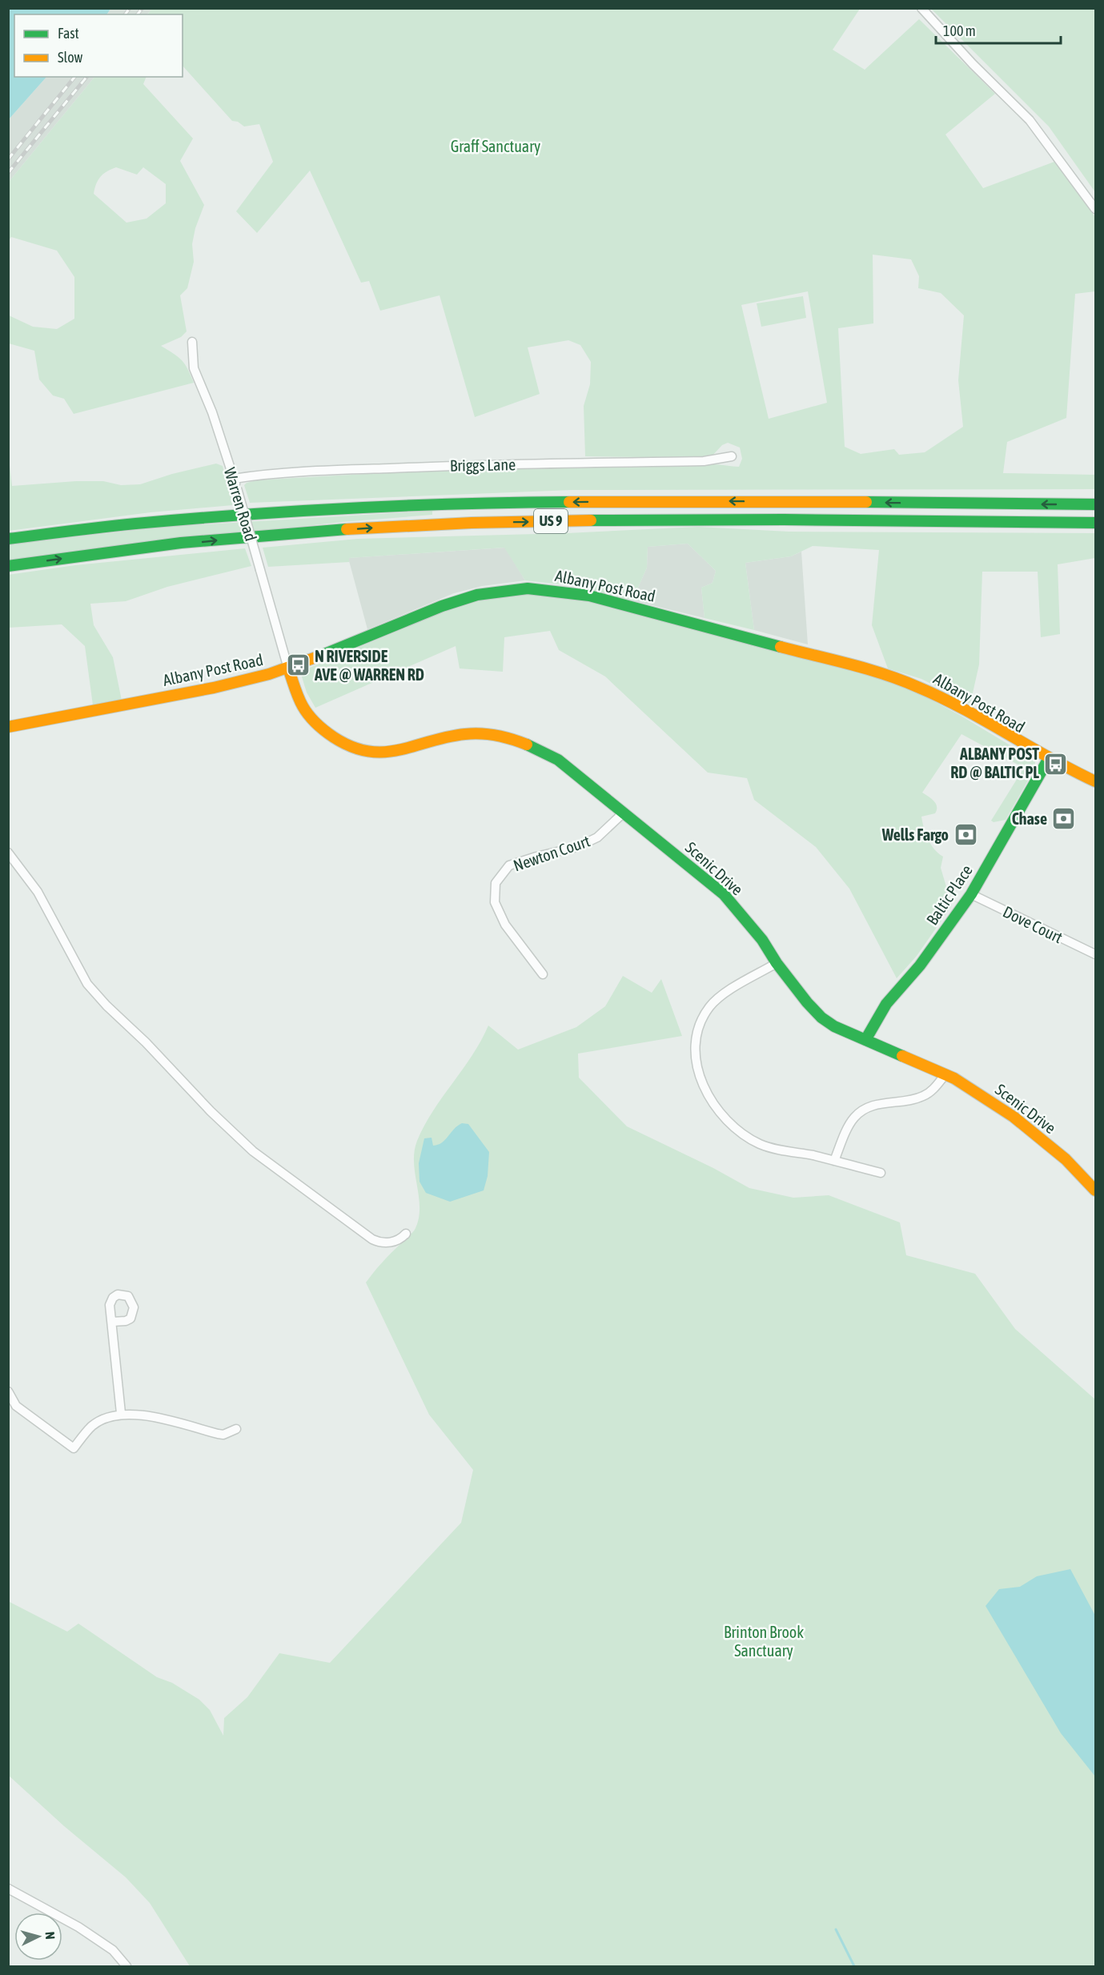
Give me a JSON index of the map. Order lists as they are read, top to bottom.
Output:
{
  "streets": {
    "main road": [
      "US 9",
      "Albany Post Road",
      "Scenic Drive",
      "Baltic Place"
    ],
    "street": [
      "Briggs Lane",
      "Warren Road",
      "Newton Court",
      "Dove Court"
    ]
  },
  "crossings": [
    ["Briggs Lane", "Warren Road"],
    ["Warren Road", "Albany Post Road"],
    ["Warren Road", "Scenic Drive"],
    ["Albany Post Road", "Scenic Drive"],
    ["Albany Post Road", "Baltic Place"],
    ["Newton Court", "Scenic Drive"],
    ["Scenic Drive", "Baltic Place"],
    ["Baltic Place", "Dove Court"]
  ],
  "parks": ["Graff Sanctuary", "Brinton Brook Sanctuary"],
  "places": {
    "bus stop": ["N RIVERSIDE AVE @ WARREN RD", "ALBANY POST RD @ BALTIC PL"],
    "bank": ["Chase", "Wells Fargo"]
  },
  "legend": ["Fast", "Slow"],
  "scale_bar": "100 m",
  "north": "right"
}
